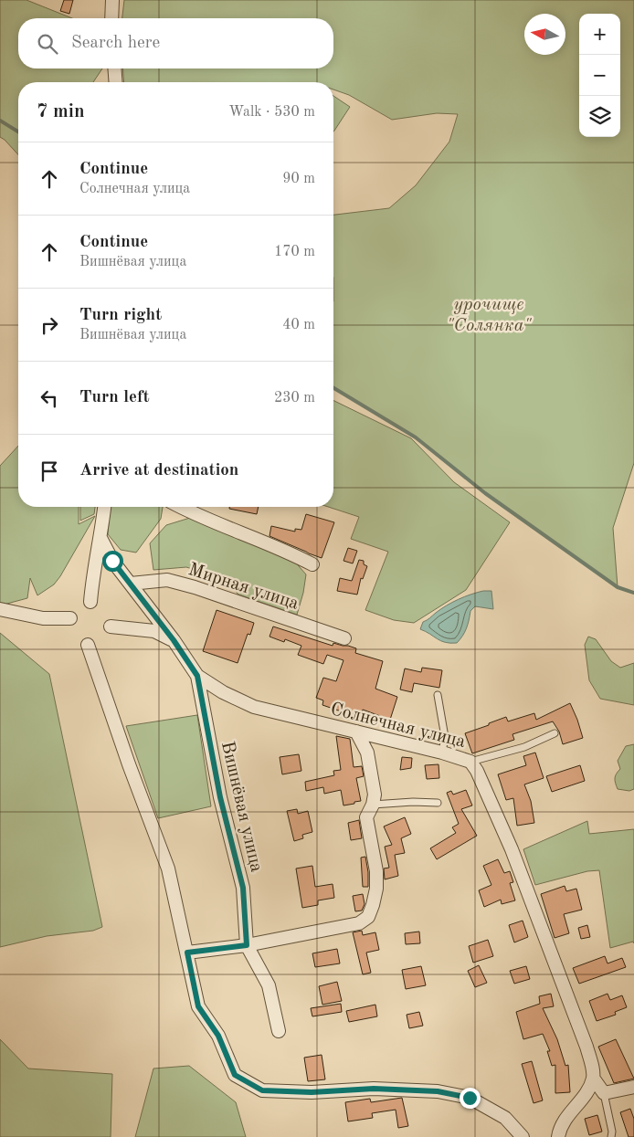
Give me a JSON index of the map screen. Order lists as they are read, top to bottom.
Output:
{
  "streets": {
    "street": ["Мирная улица", "Солнечная улица", "Вишнёвая улица"]
  },
  "crossings": [
    ["Мирная улица", "Солнечная улица"],
    ["Солнечная улица", "Вишнёвая улица"]
  ],
  "parks": ["урочище \"Солянка\""],
  "north": "left",
  "page": {
    "map_buttons": ["+", "−"],
    "search": "Search here",
    "heading": ["7 min", "Walk · 530 m"],
    "list": [
      ["Continue", "Солнечная улица", "90 m"],
      ["Continue", "Вишнёвая улица", "170 m"],
      ["Turn right", "Вишнёвая улица", "40 m"],
      ["Turn left", "230 m"],
      "Arrive at destination"
    ]
  }
}
